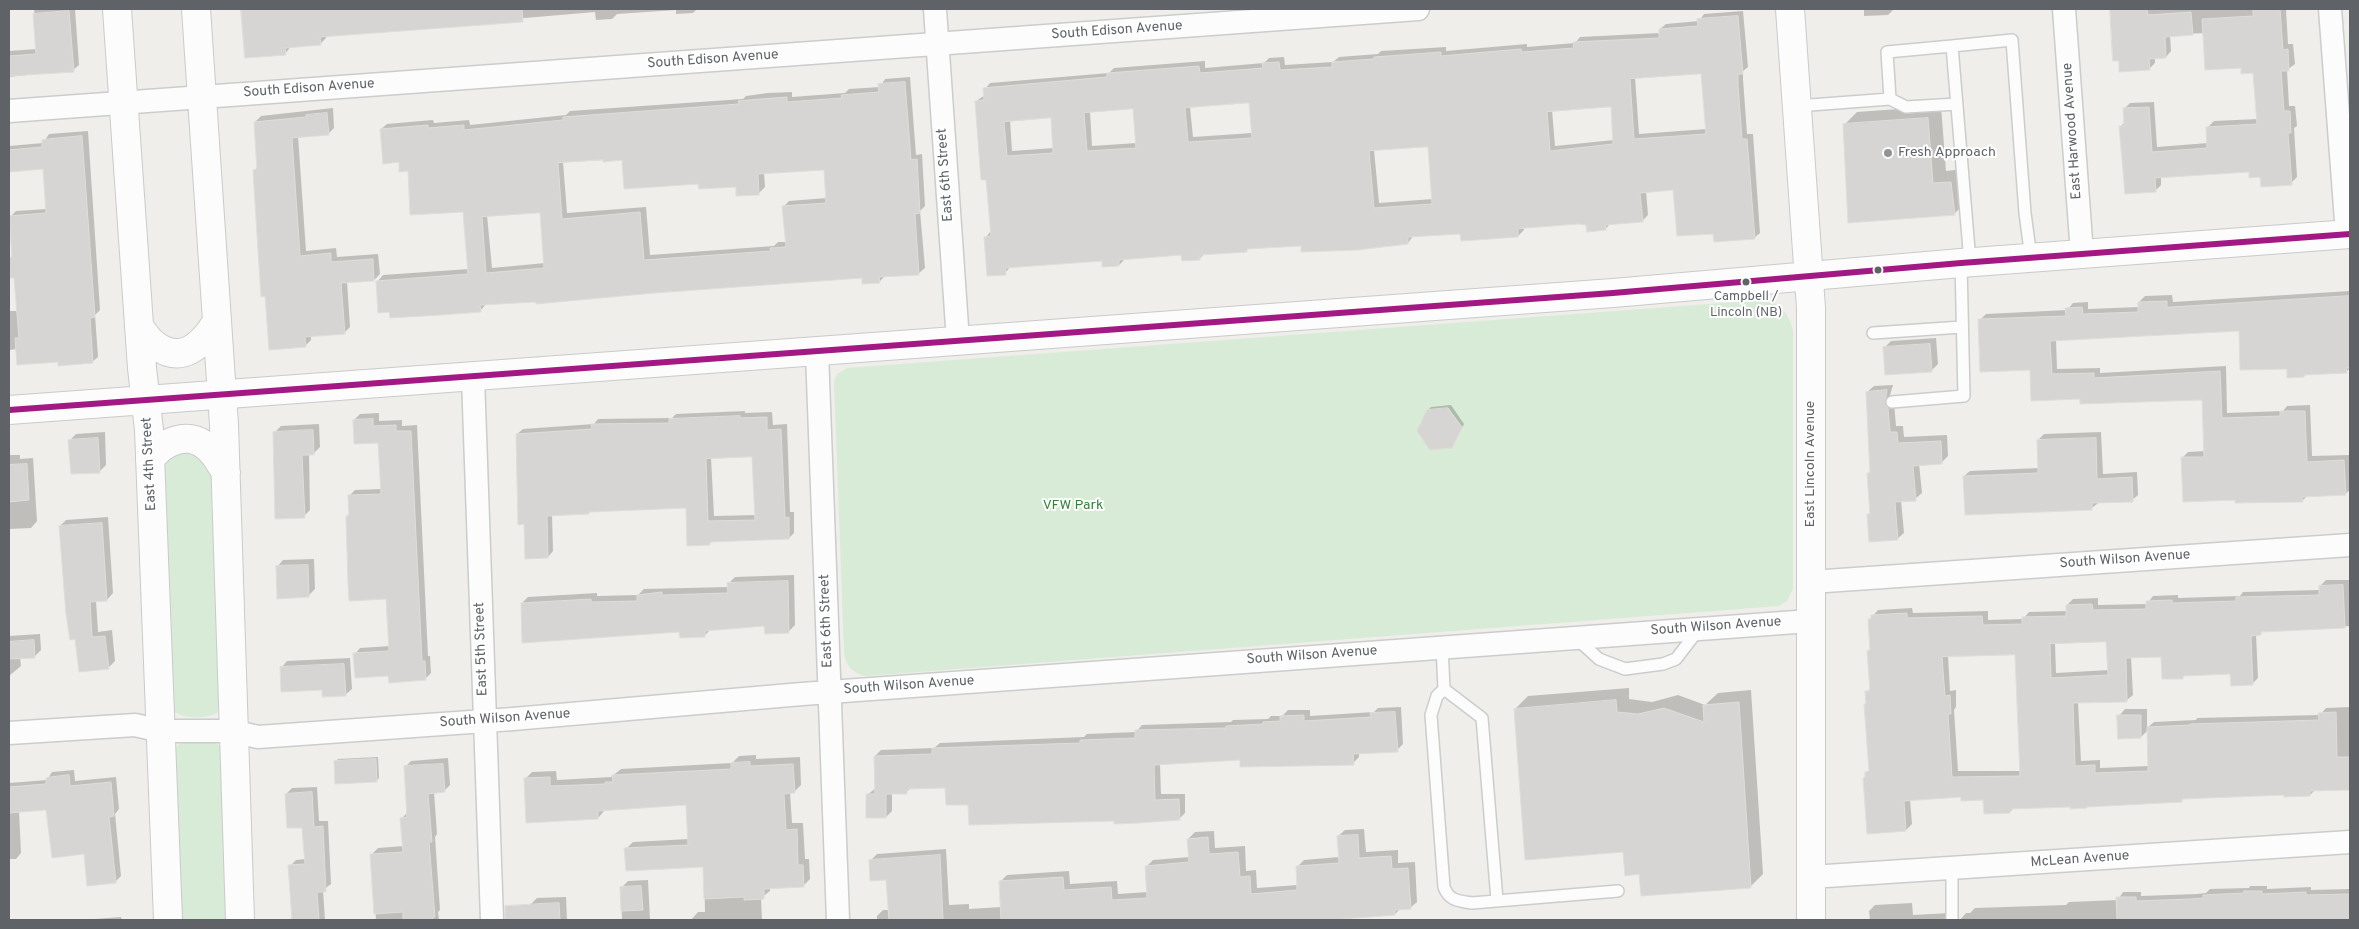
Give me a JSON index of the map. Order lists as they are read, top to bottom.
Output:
{
  "streets": {
    "street": [
      "South Edison Avenue",
      "East Harwood Avenue",
      "East 6th Street",
      "East 4th Street",
      "East Lincoln Avenue",
      "South Wilson Avenue",
      "East 5th Street",
      "McLean Avenue"
    ]
  },
  "crossings": [
    ["South Edison Avenue", "East 6th Street"],
    ["South Edison Avenue", "East 4th Street"],
    ["East 6th Street", "South Wilson Avenue"],
    ["East 4th Street", "South Wilson Avenue"],
    ["East Lincoln Avenue", "South Wilson Avenue"],
    ["East Lincoln Avenue", "McLean Avenue"],
    ["South Wilson Avenue", "East 5th Street"]
  ],
  "parks": ["VFW Park"],
  "places": ["Fresh Approach", "Campbell / Lincoln (NB)"]
}
